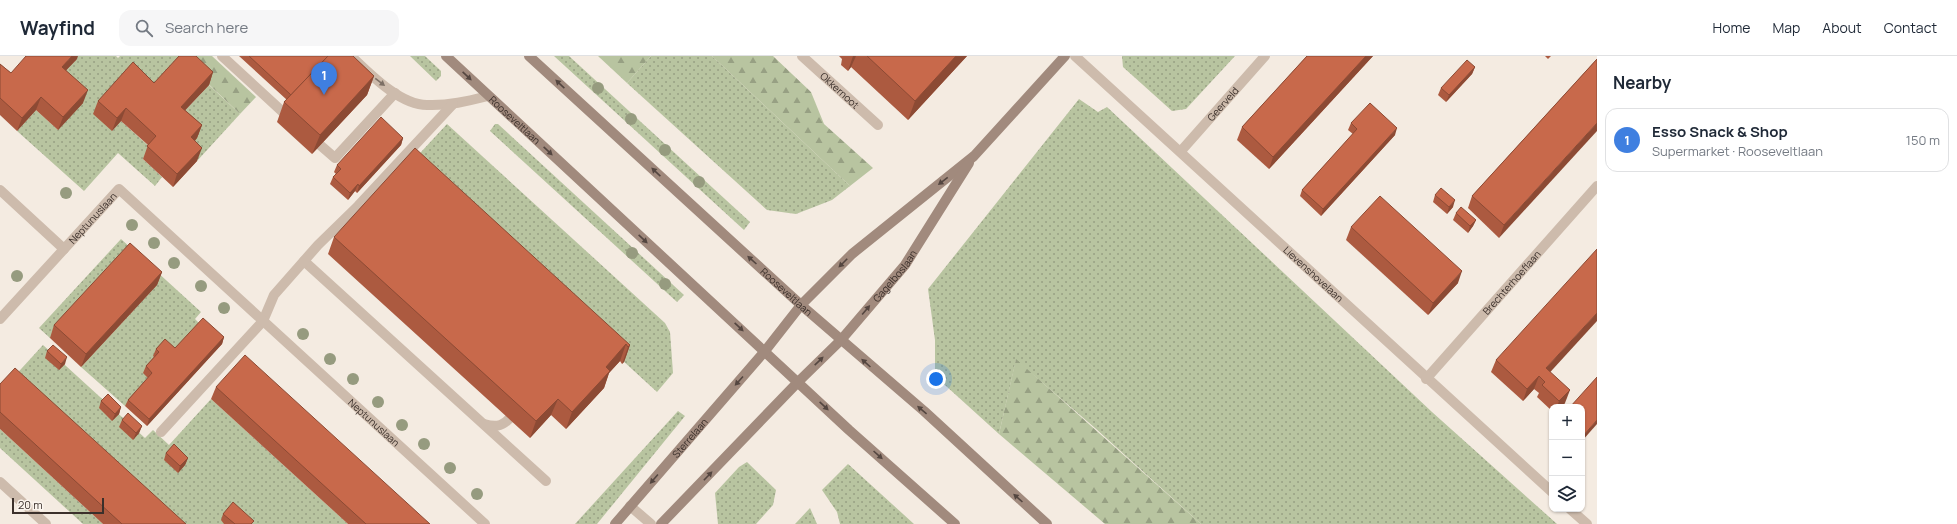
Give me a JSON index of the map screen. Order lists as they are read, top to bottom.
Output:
{
  "streets": {
    "main road": ["Rooseveltlaan", "Gagelboslaan", "Sterrelaan"],
    "street": [
      "Okkernoot",
      "Geerveld",
      "Neptunuslaan",
      "Lievenshovelaan",
      "Brechterhoeflaan"
    ]
  },
  "crossings": [
    ["Geerveld", "Lievenshovelaan"],
    ["Rooseveltlaan", "Gagelboslaan"],
    ["Rooseveltlaan", "Sterrelaan"],
    ["Lievenshovelaan", "Brechterhoeflaan"],
    ["Gagelboslaan", "Sterrelaan"]
  ],
  "scale_bar": "20 m",
  "page": {
    "header": "Wayfind",
    "search": "Search here",
    "nav": [
      "Home",
      "Map",
      "About",
      "Contact"
    ],
    "heading": "Nearby",
    "pins": "1",
    "list": [
      {
        "mark": "1",
        "name": "Esso Snack & Shop",
        "note": "Supermarket · Rooseveltlaan",
        "value": "150 m"
      }
    ],
    "map_buttons": ["+", "−"],
    "scale": "20 m"
  }
}
